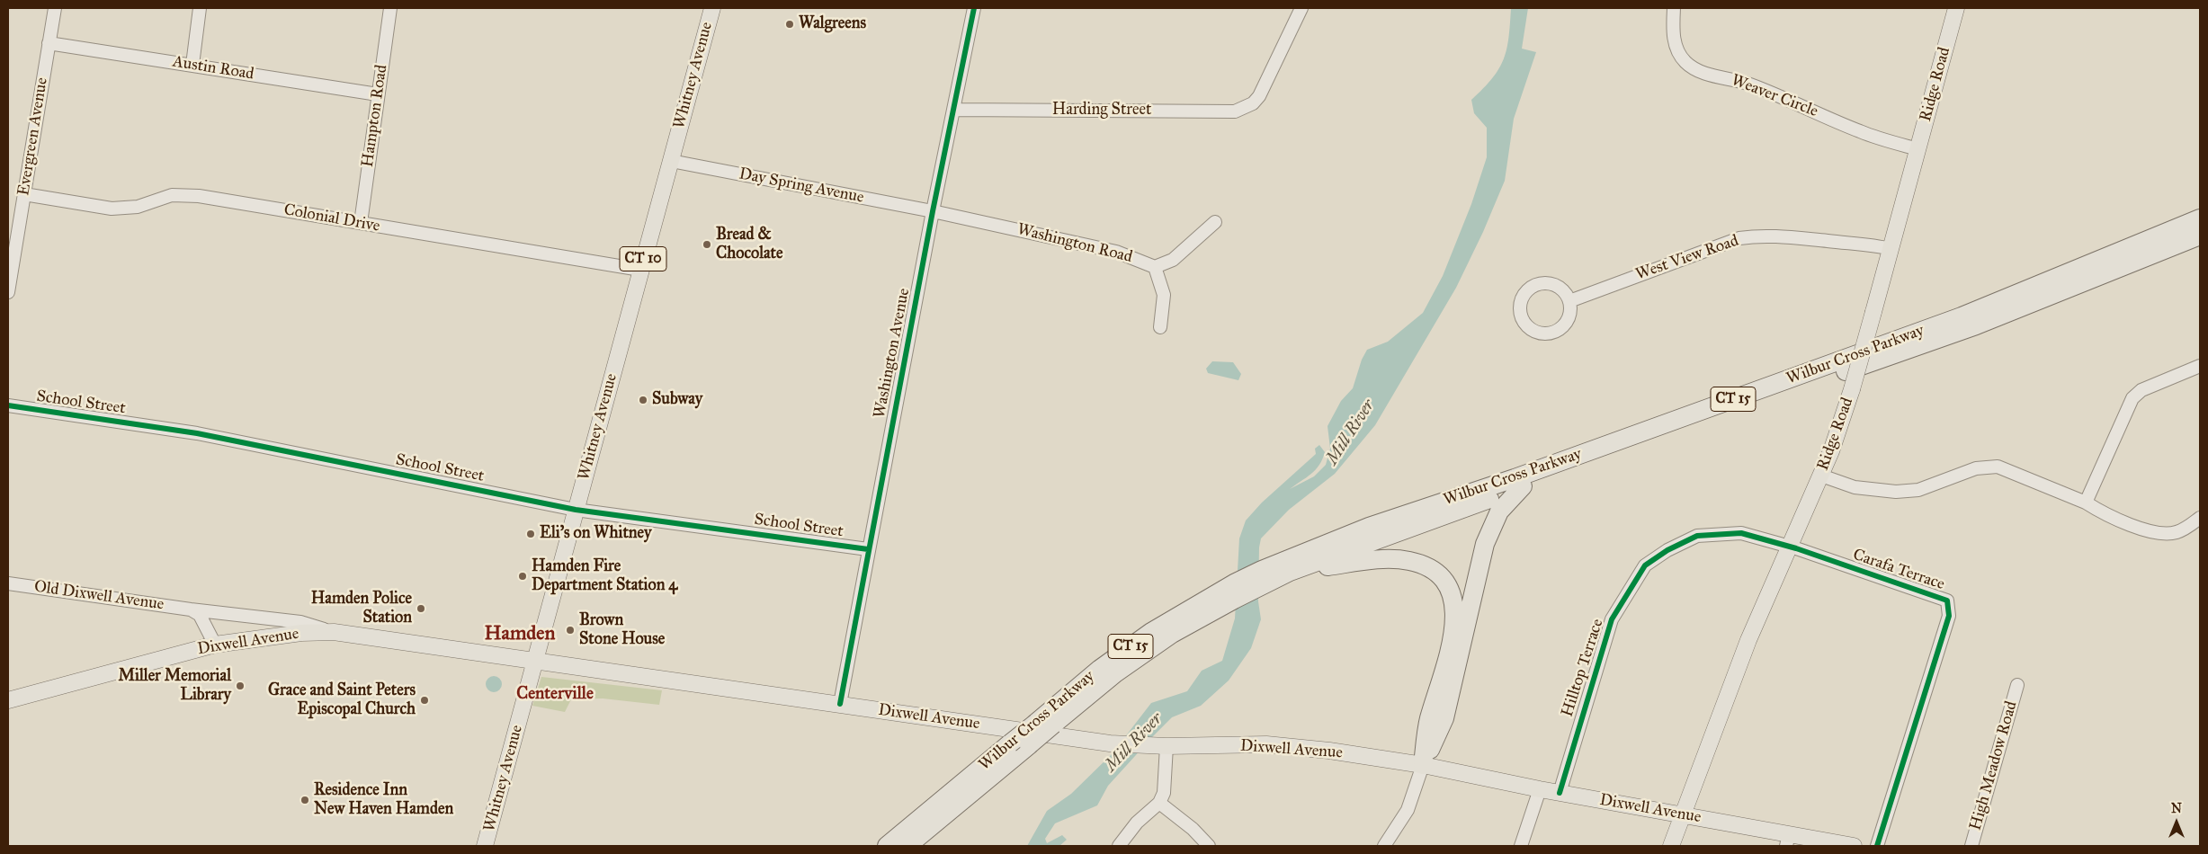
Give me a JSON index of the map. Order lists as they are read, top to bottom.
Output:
{
  "streets": {
    "highway": ["Wilbur Cross Parkway", "CT 15"],
    "main road": [
      "Whitney Avenue",
      "Ridge Road",
      "CT 10",
      "Dixwell Avenue"
    ],
    "street": [
      "Austin Road",
      "Weaver Circle",
      "Harding Street",
      "Hampton Road",
      "Evergreen Avenue",
      "Day Spring Avenue",
      "Colonial Drive",
      "Washington Road",
      "West View Road",
      "Washington Avenue",
      "School Street",
      "Carafa Terrace",
      "Old Dixwell Avenue",
      "Hilltop Terrace",
      "High Meadow Road"
    ]
  },
  "crossings": [
    ["Austin Road", "Hampton Road"],
    ["Austin Road", "Evergreen Avenue"],
    ["Whitney Avenue", "Day Spring Avenue"],
    ["Whitney Avenue", "Colonial Drive"],
    ["Whitney Avenue", "School Street"],
    ["Whitney Avenue", "Dixwell Avenue"],
    ["Ridge Road", "Weaver Circle"],
    ["Ridge Road", "West View Road"],
    ["Ridge Road", "Carafa Terrace"],
    ["Ridge Road", "Dixwell Avenue"],
    ["Harding Street", "Washington Avenue"],
    ["Hampton Road", "Colonial Drive"],
    ["Evergreen Avenue", "Colonial Drive"],
    ["Day Spring Avenue", "Washington Road"],
    ["Day Spring Avenue", "Washington Avenue"],
    ["Washington Road", "Washington Avenue"],
    ["Washington Avenue", "School Street"],
    ["Washington Avenue", "Dixwell Avenue"],
    ["Carafa Terrace", "Hilltop Terrace"],
    ["Old Dixwell Avenue", "Dixwell Avenue"],
    ["Dixwell Avenue", "Hilltop Terrace"]
  ],
  "districts": ["Hamden", "Centerville"],
  "water": ["Mill River"],
  "places": [
    "Walgreens",
    "Bread & Chocolate",
    "Subway",
    "Eli's on Whitney",
    "Hamden Fire Department Station 4",
    "Hamden Police Station",
    "Brown Stone House",
    "Miller Memorial Library",
    "Grace and Saint Peters Episcopal Church",
    "Residence Inn New Haven Hamden"
  ],
  "north": "top"
}
